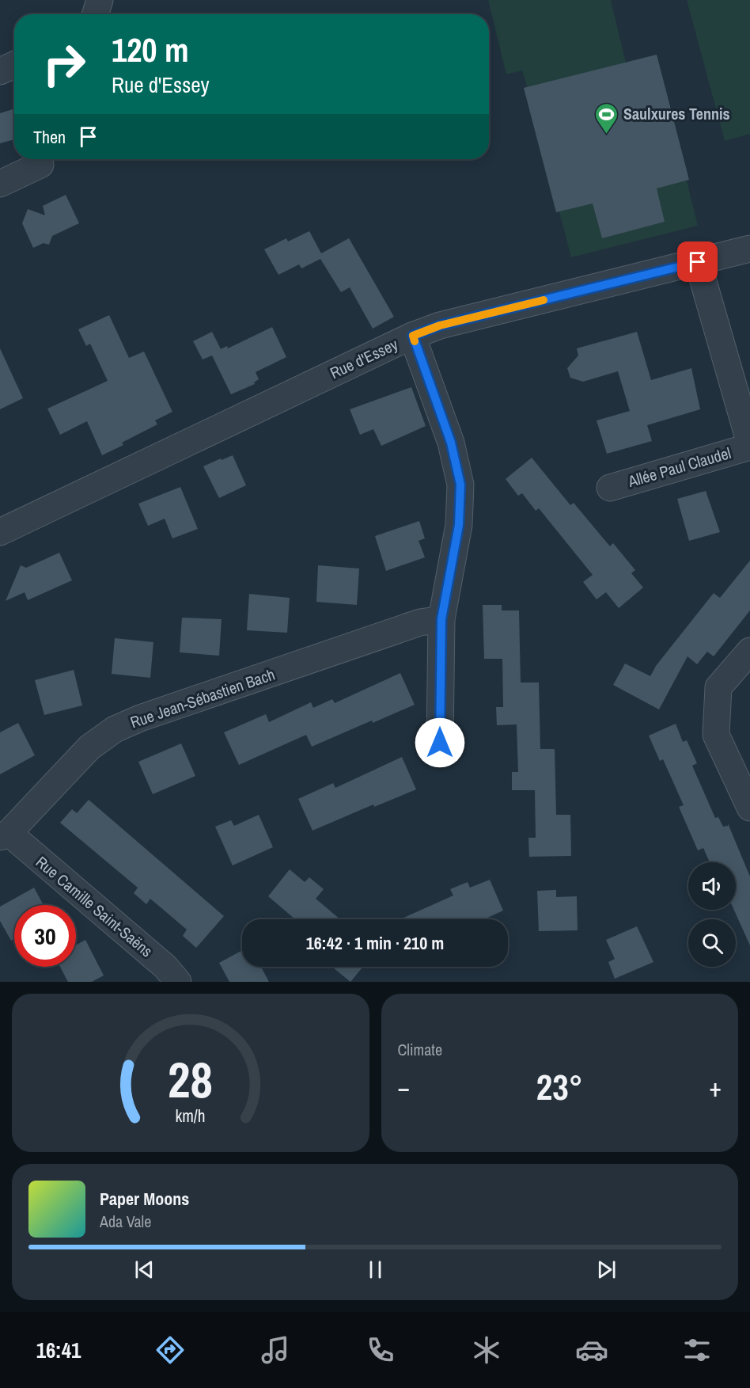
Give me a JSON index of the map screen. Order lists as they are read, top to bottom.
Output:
{
  "streets": {
    "street": [
      "Rue d'Essey",
      "Allée Paul Claudel",
      "Rue Jean-Sébastien Bach",
      "Rue Camille Saint-Saëns"
    ]
  },
  "crossings": [
    ["Rue Jean-Sébastien Bach", "Rue Camille Saint-Saëns"]
  ],
  "places": {
    "sports": ["Saulxures Tennis"]
  },
  "page": {
    "turn": ["120 m", "Rue d'Essey"],
    "then": "Then",
    "limit": "30",
    "trip": "16:42 · 1 min · 210 m",
    "tile": "Climate",
    "heat": ["−", "23°", "+"],
    "song": ["Paper Moons", "Ada Vale"],
    "tabs": "16:41",
    "gauge": ["28", "km/h"]
  }
}
